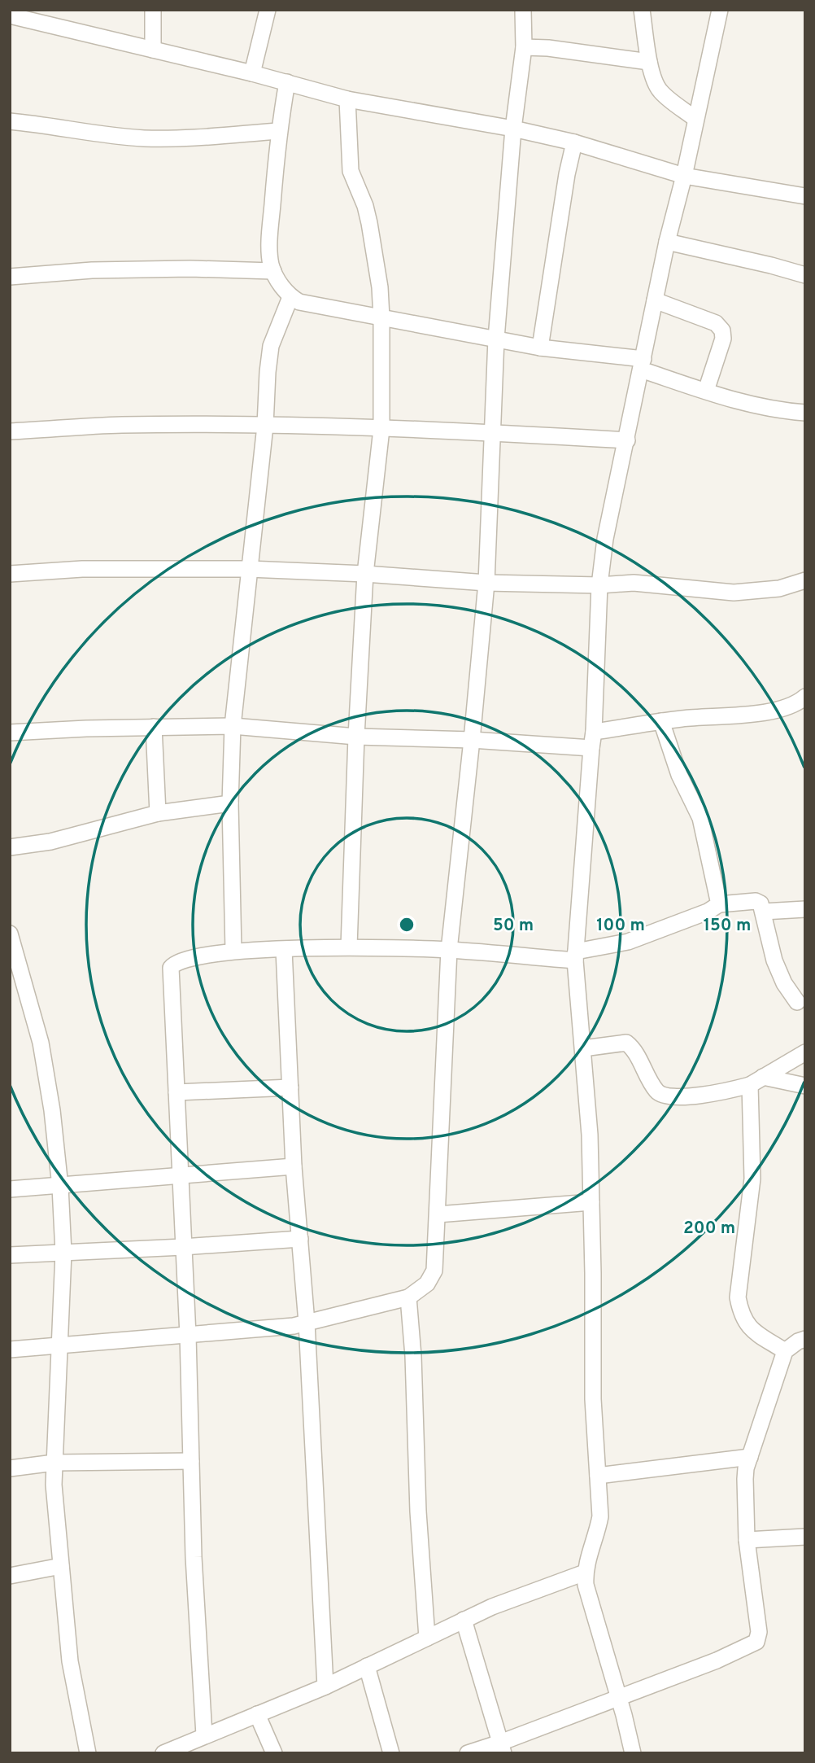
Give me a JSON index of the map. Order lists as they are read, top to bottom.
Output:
{
  "rings": [
    "50 m",
    "100 m",
    "150 m",
    "200 m"
  ]
}
